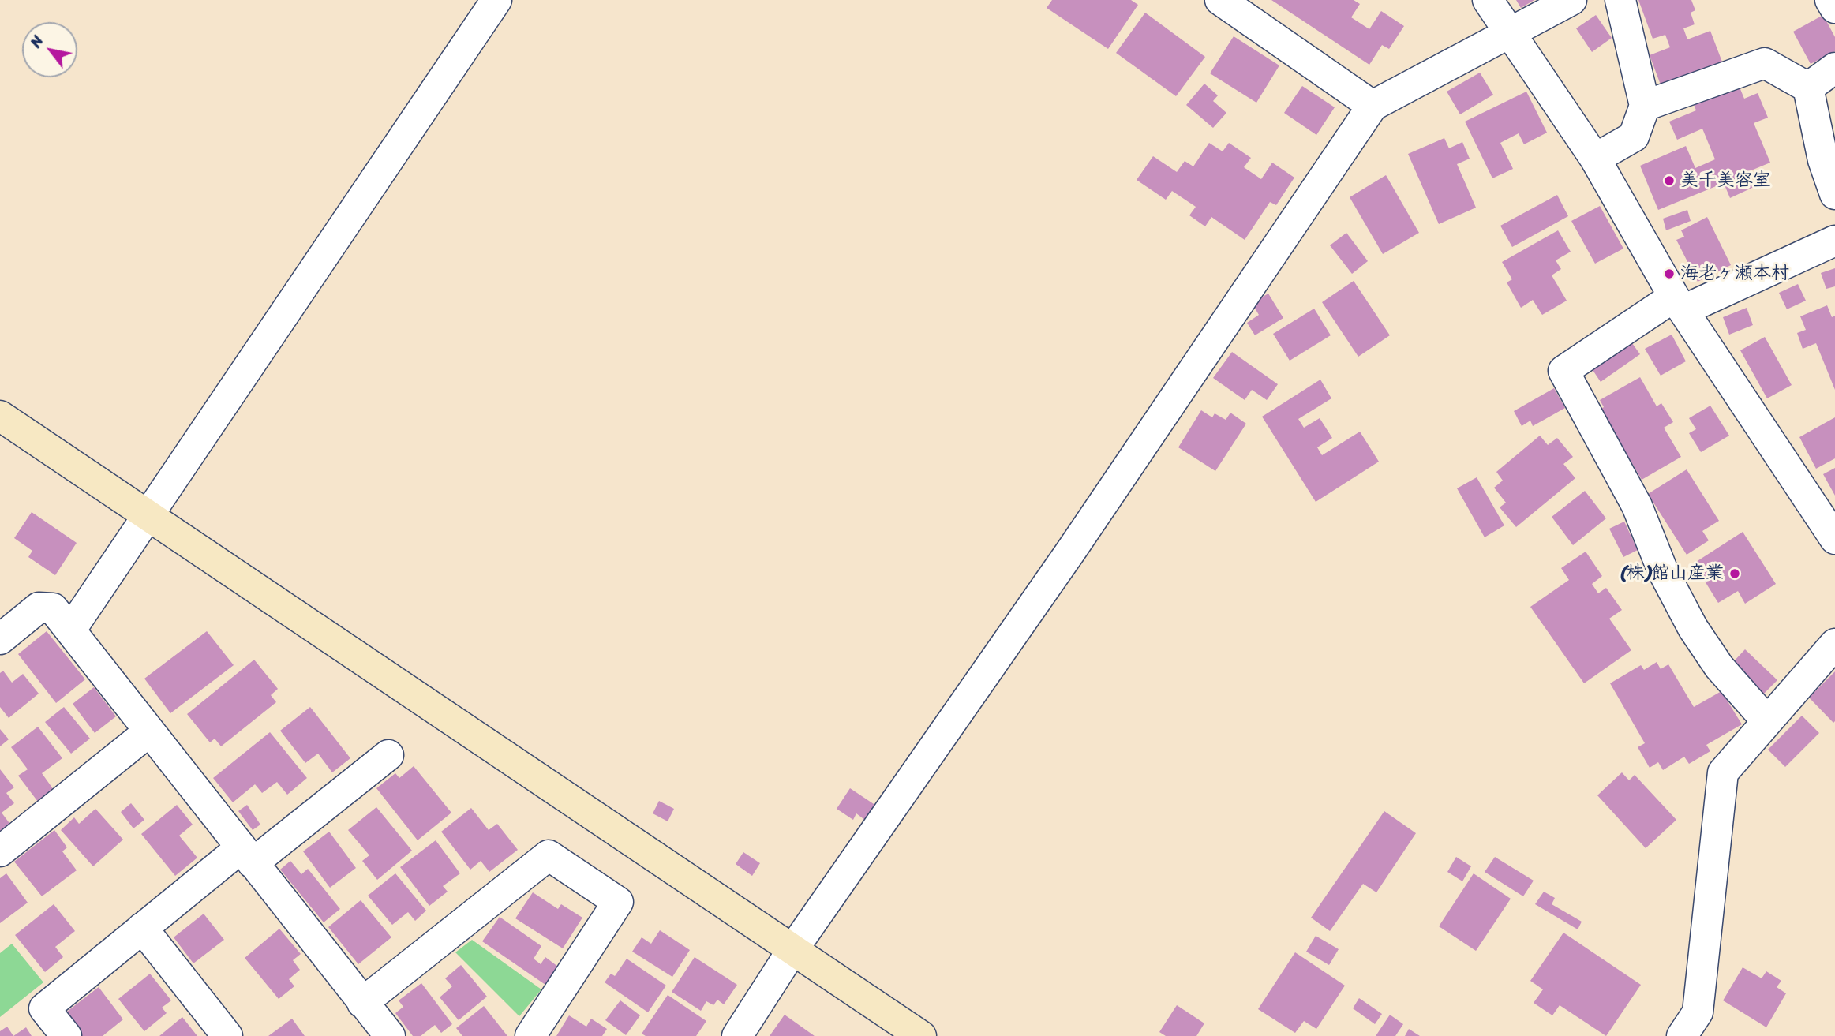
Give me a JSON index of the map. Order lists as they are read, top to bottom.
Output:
{
  "places": ["美千美容室", "海老ヶ瀬本村", "(株)館山産業"],
  "north": "top left"
}
